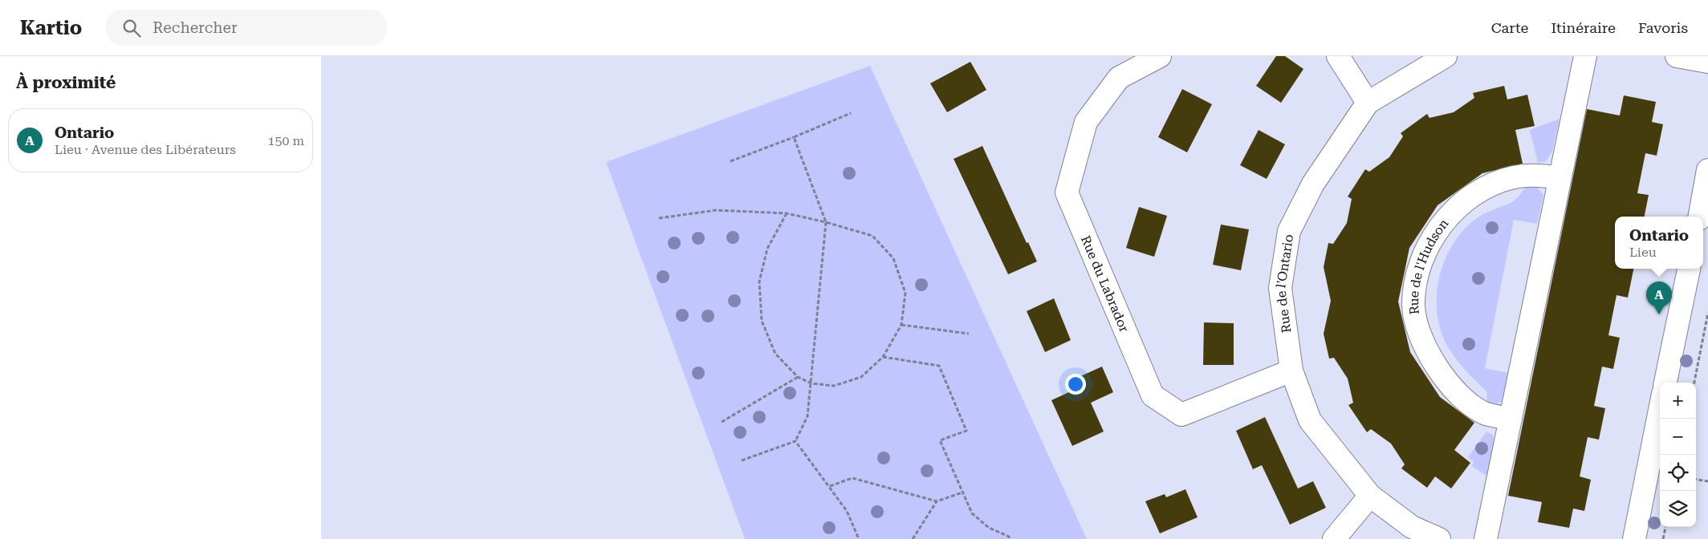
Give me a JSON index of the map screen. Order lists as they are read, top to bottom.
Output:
{
  "streets": {
    "street": ["Rue de l'Hudson", "Rue du Labrador", "Rue de l'Ontario"]
  },
  "crossings": [
    ["Rue du Labrador", "Rue de l'Ontario"]
  ],
  "page": {
    "header": "Kartio",
    "search": "Rechercher",
    "nav": ["Carte", "Itinéraire", "Favoris"],
    "heading": "À proximité",
    "list": [
      {
        "mark": "A",
        "name": "Ontario",
        "note": "Lieu · Avenue des Libérateurs",
        "value": "150 m"
      }
    ],
    "popup": ["Ontario", "Lieu"],
    "pins": "A",
    "map_buttons": ["+", "−"]
  }
}
